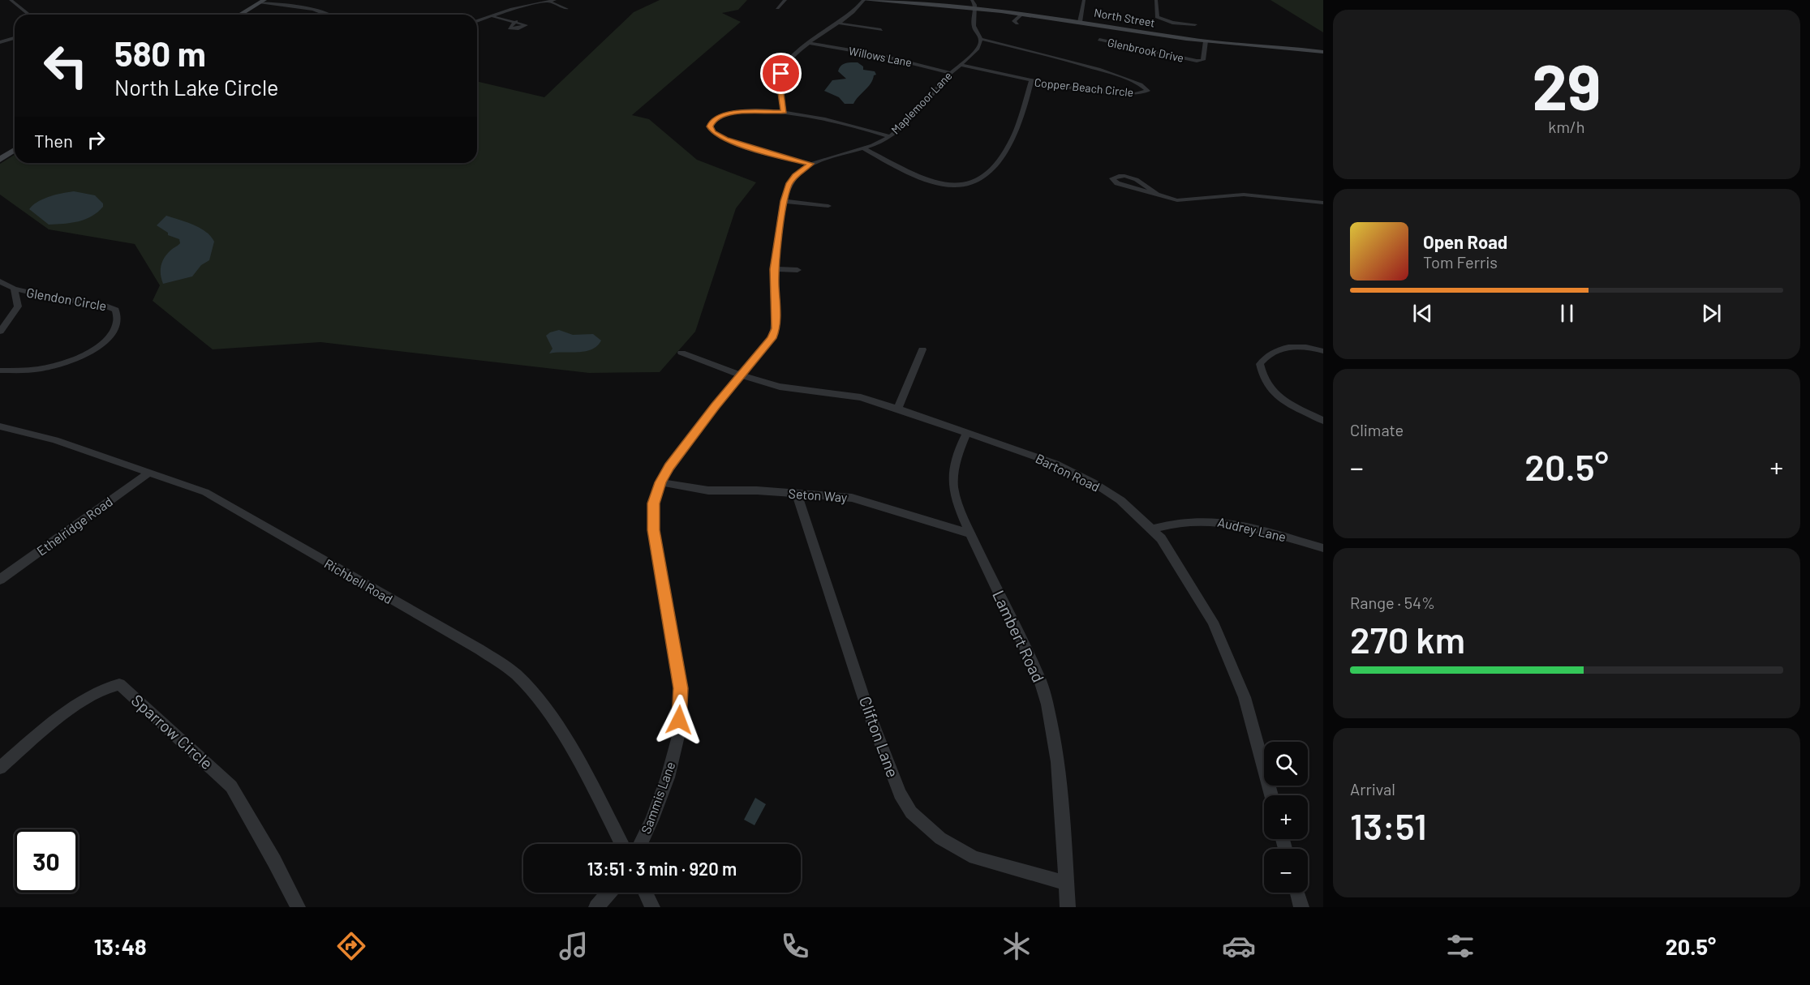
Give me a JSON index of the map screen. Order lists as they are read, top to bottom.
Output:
{
  "streets": {
    "main road": ["North Street"],
    "street": [
      "Glenbrook Drive",
      "Willows Lane",
      "Copper Beach Circle",
      "Maplemoor Lane",
      "Glendon Circle",
      "Barton Road",
      "Seton Way",
      "Ethelridge Road",
      "Audrey Lane",
      "Richbell Road",
      "Lambert Road",
      "Sparrow Circle",
      "Clifton Lane",
      "Sammis Lane"
    ]
  },
  "crossings": [
    ["North Street", "Glenbrook Drive"],
    ["Willows Lane", "Maplemoor Lane"],
    ["Copper Beach Circle", "Maplemoor Lane"],
    ["Maplemoor Lane", "Sammis Lane"],
    ["Barton Road", "Audrey Lane"],
    ["Barton Road", "Lambert Road"],
    ["Barton Road", "Sammis Lane"],
    ["Seton Way", "Lambert Road"],
    ["Seton Way", "Clifton Lane"],
    ["Seton Way", "Sammis Lane"],
    ["Ethelridge Road", "Richbell Road"],
    ["Lambert Road", "Clifton Lane"]
  ],
  "page": {
    "tile": [
      ["29", "km/h"],
      "Climate",
      ["Range · 54%", "270 km"],
      ["Arrival", "13:51"]
    ],
    "turn": ["580 m", "North Lake Circle"],
    "then": "Then",
    "song": ["Open Road", "Tom Ferris"],
    "heat": ["−", "20.5°", "+"],
    "map_buttons": ["+", "−"],
    "limit": "30",
    "trip": "13:51 · 3 min · 920 m",
    "tabs": ["13:48", "20.5°"]
  }
}
